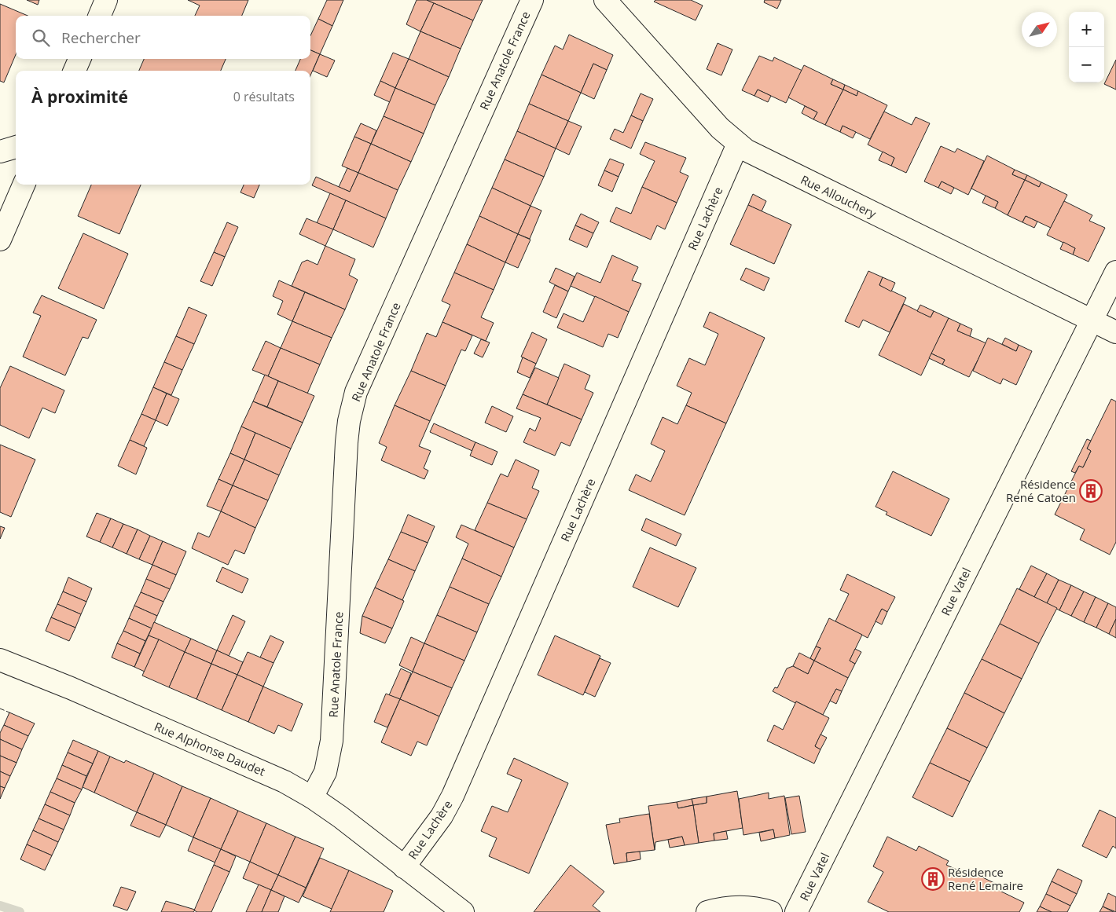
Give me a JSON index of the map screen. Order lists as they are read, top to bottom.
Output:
{
  "streets": {
    "street": [
      "Rue Anatole France",
      "Rue Allouchery",
      "Rue Lachère",
      "Rue Vatel",
      "Rue Alphonse Daudet"
    ]
  },
  "crossings": [
    ["Rue Anatole France", "Rue Alphonse Daudet"],
    ["Rue Allouchery", "Rue Lachère"],
    ["Rue Allouchery", "Rue Vatel"],
    ["Rue Lachère", "Rue Alphonse Daudet"]
  ],
  "places": {
    "building": ["Résidence René Catoen", "Résidence René Lemaire"]
  },
  "north": "top right",
  "page": {
    "map_buttons": ["+", "−"],
    "search": "Rechercher",
    "heading": ["À proximité", "0 résultats"]
  }
}
